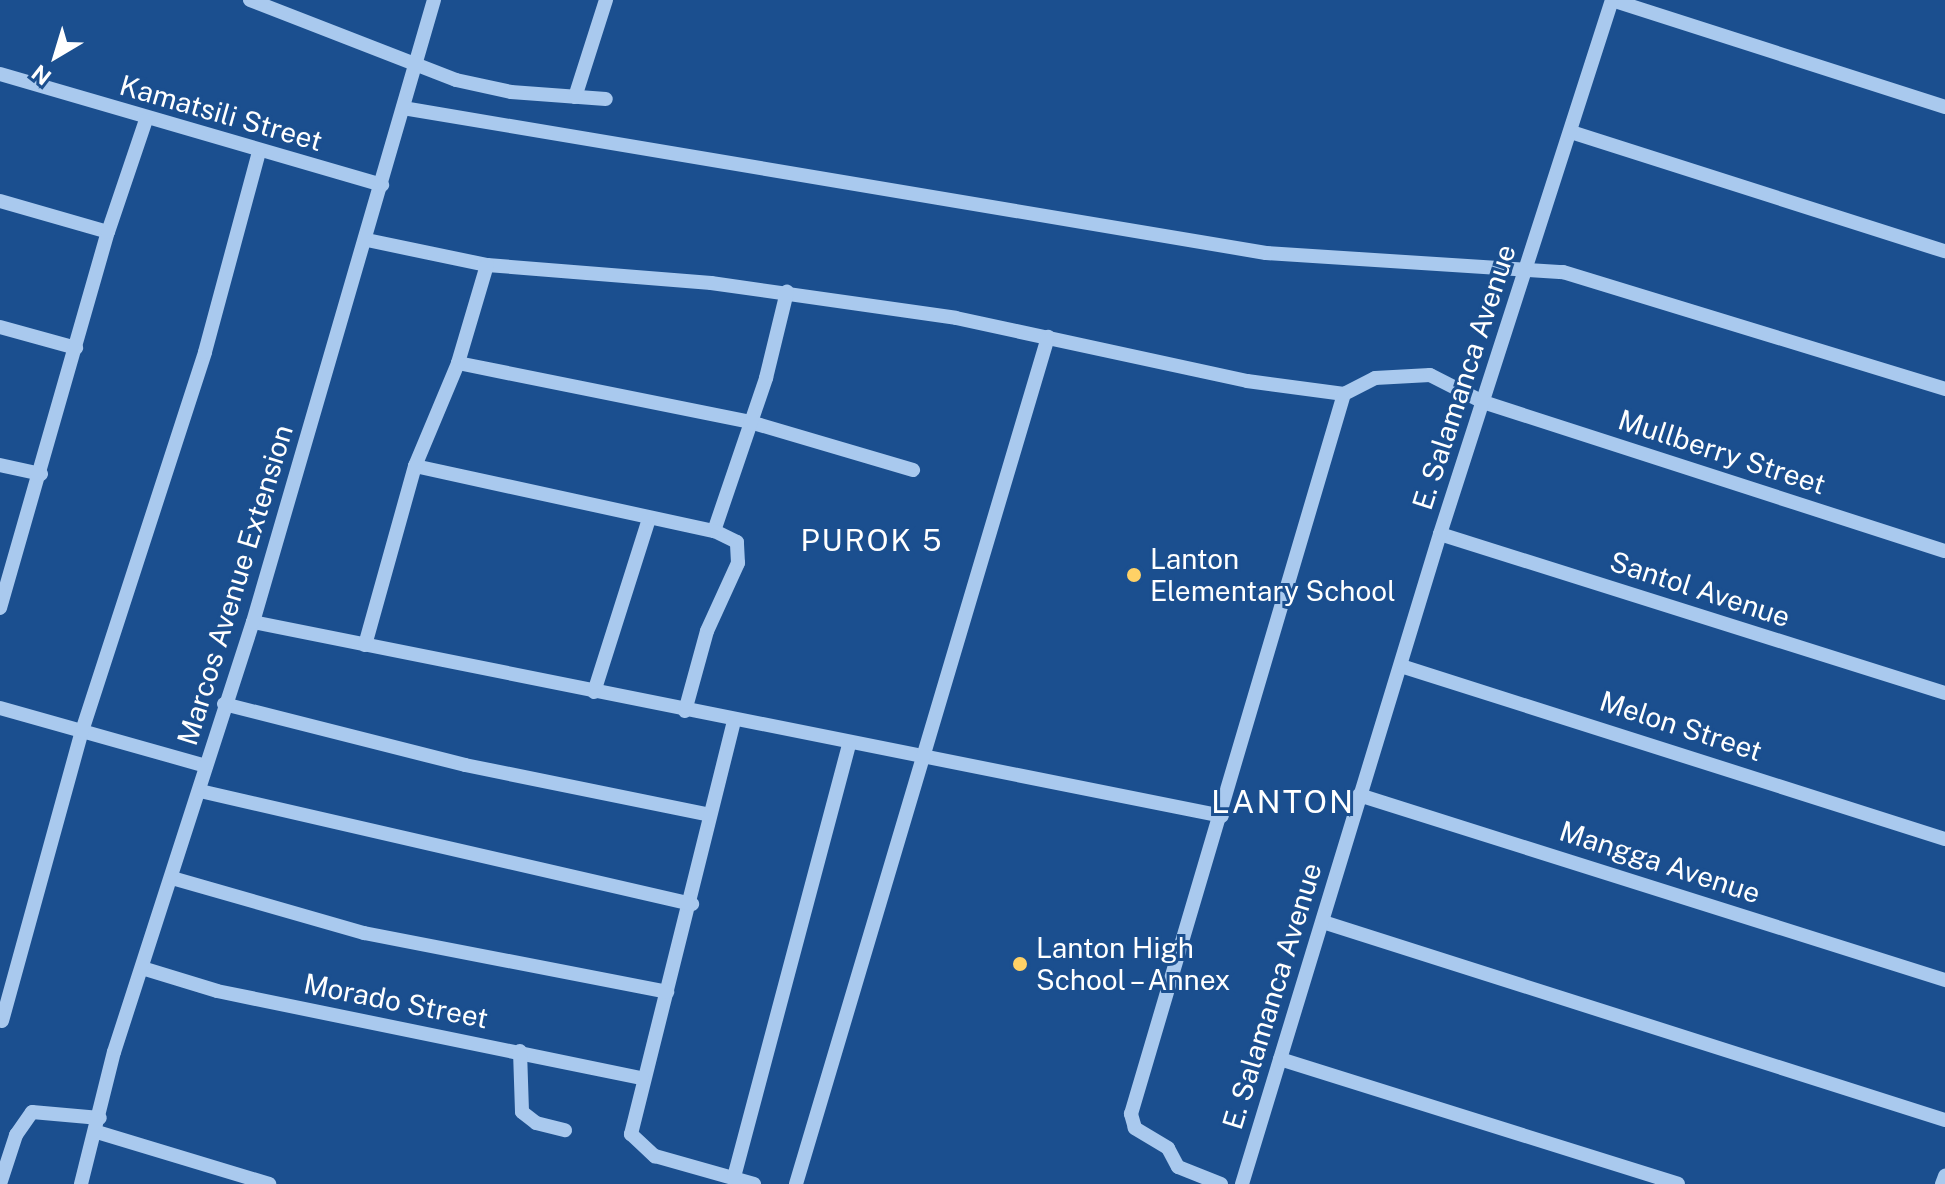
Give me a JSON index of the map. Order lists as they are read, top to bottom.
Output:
{
  "streets": {
    "street": [
      "Kamatsili Street",
      "E. Salamanca Avenue",
      "Mullberry Street",
      "Marcos Avenue Extension",
      "Santol Avenue",
      "Melon Street",
      "Mangga Avenue",
      "Morado Street"
    ]
  },
  "crossings": [
    ["Kamatsili Street", "Marcos Avenue Extension"],
    ["E. Salamanca Avenue", "Mullberry Street"],
    ["E. Salamanca Avenue", "Santol Avenue"],
    ["E. Salamanca Avenue", "Melon Street"],
    ["E. Salamanca Avenue", "Mangga Avenue"],
    ["Marcos Avenue Extension", "Morado Street"]
  ],
  "districts": ["PUROK 5", "LANTON"],
  "places": ["Lanton Elementary School", "Lanton High School – Annex"],
  "north": "bottom left"
}
